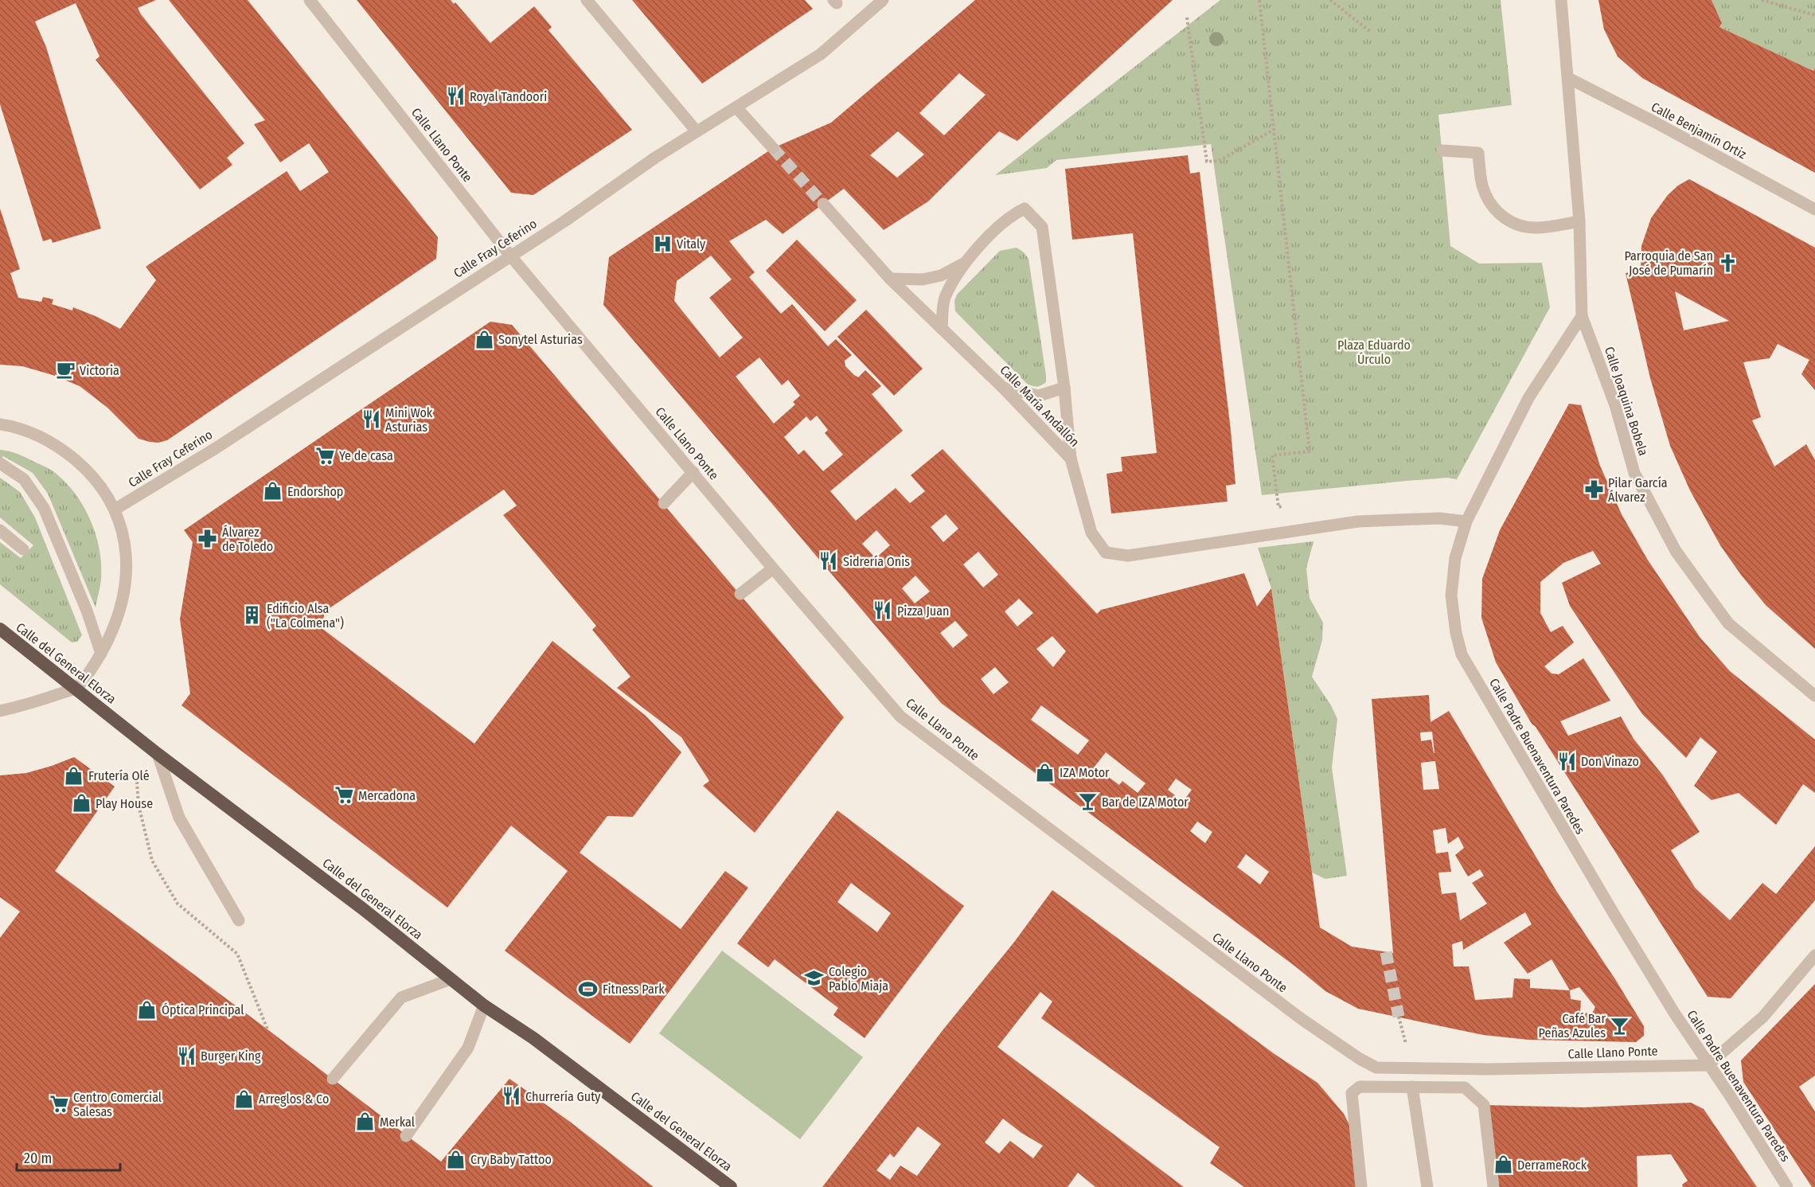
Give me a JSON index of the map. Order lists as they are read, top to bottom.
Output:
{
  "streets": {
    "highway": ["Calle del General Elorza"],
    "street": [
      "Calle Benjamín Ortiz",
      "Calle Llano Ponte",
      "Calle Fray Ceferino",
      "Calle Joaquina Bobela",
      "Calle María Andallón",
      "Calle Padre Buenaventura Paredes"
    ]
  },
  "crossings": [
    ["Calle Benjamín Ortiz", "Calle Joaquina Bobela"],
    ["Calle Llano Ponte", "Calle Fray Ceferino"],
    ["Calle Llano Ponte", "Calle Padre Buenaventura Paredes"],
    ["Calle Joaquina Bobela", "Calle Padre Buenaventura Paredes"],
    ["Calle María Andallón", "Calle Padre Buenaventura Paredes"]
  ],
  "parks": ["Plaza Eduardo Úrculo"],
  "places": {
    "restaurant": [
      "Royal Tandoori",
      "Mini Wok Asturias",
      "Sidrería Onis",
      "Pizza Juan",
      "Don Vinazo",
      "Burger King",
      "Churrería Guty"
    ],
    "hospital": ["Vitaly"],
    "church": ["Parroquia de San José de Pumarín"],
    "shop": [
      "Sonytel Asturias",
      "Endorshop",
      "IZA Motor",
      "Frutería Olé",
      "Play House",
      "Óptica Principal",
      "Arreglos & Co",
      "Merkal",
      "Cry Baby Tattoo",
      "DerrameRock"
    ],
    "cafe": ["Victoria"],
    "supermarket": ["Ye de casa", "Mercadona", "Centro Comercial Salesas"],
    "pharmacy": ["Pilar García Álvarez", "Álvarez de Toledo"],
    "building": ["Edificio Alsa (\"La Colmena\")"],
    "bar": ["Bar de IZA Motor", "Café Bar Peñas Azules"],
    "school or university": ["Colegio Pablo Miaja"],
    "sports": ["Fitness Park"]
  },
  "scale_bar": "20 m"
}
